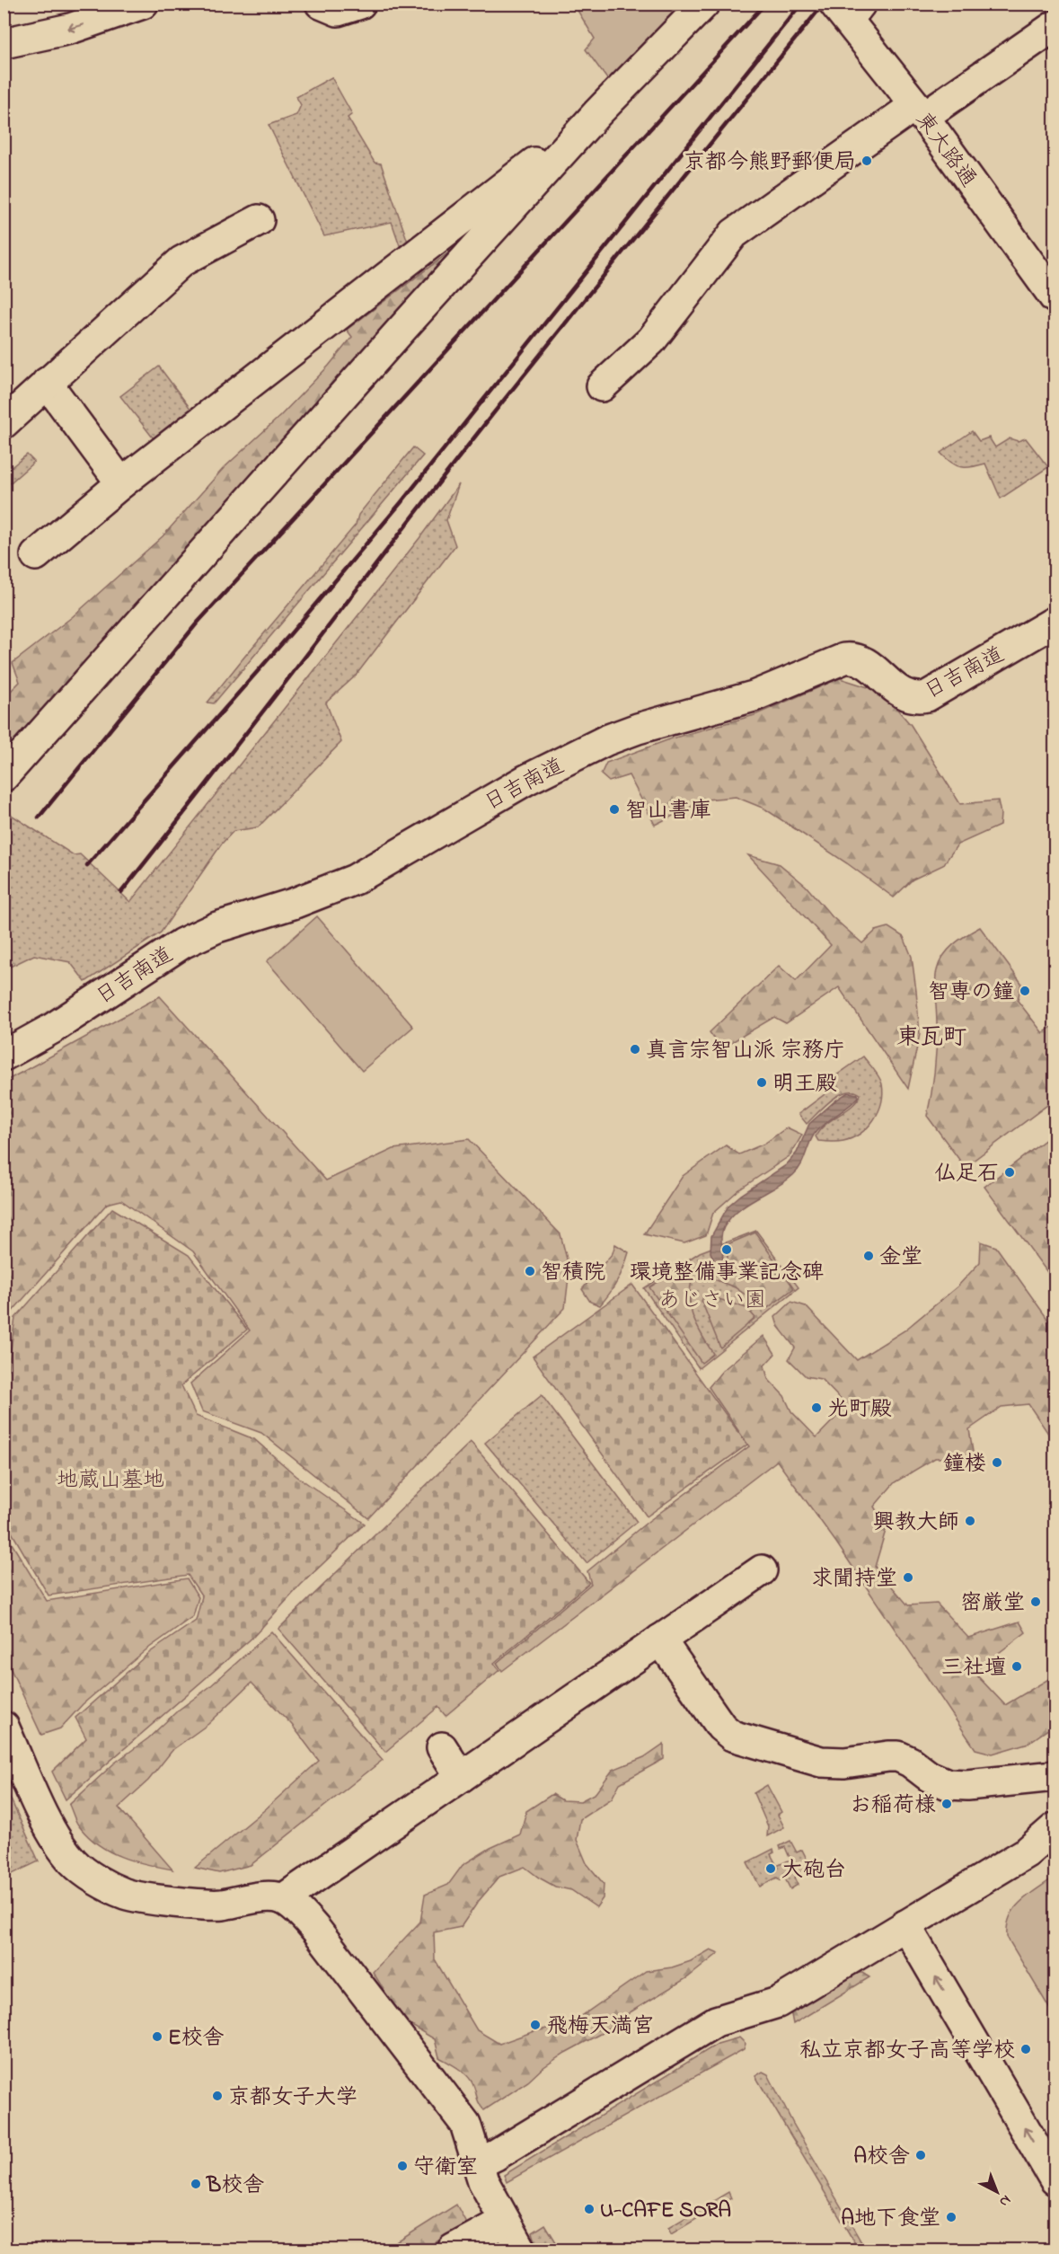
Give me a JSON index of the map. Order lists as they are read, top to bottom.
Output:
{
  "streets": {
    "street": ["東大路通", "日吉南道"]
  },
  "districts": ["東瓦町"],
  "parks": ["あじさい園", "地蔵山墓地"],
  "places": [
    "京都今熊野郵便局",
    "智山書庫",
    "智専の鐘",
    "真言宗智山派 宗務庁",
    "明王殿",
    "仏足石",
    "環境整備事業記念碑",
    "金堂",
    "智積院",
    "光町殿",
    "鐘楼",
    "興教大師",
    "求聞持堂",
    "密厳堂",
    "三社壇",
    "お稲荷様",
    "大砲台",
    "飛梅天満宮",
    "E校舎",
    "私立京都女子高等学校",
    "京都女子大学",
    "A校舎",
    "守衛室",
    "B校舎",
    "U-CAFE SORA",
    "A地下食堂"
  ],
  "north": "bottom right"
}
